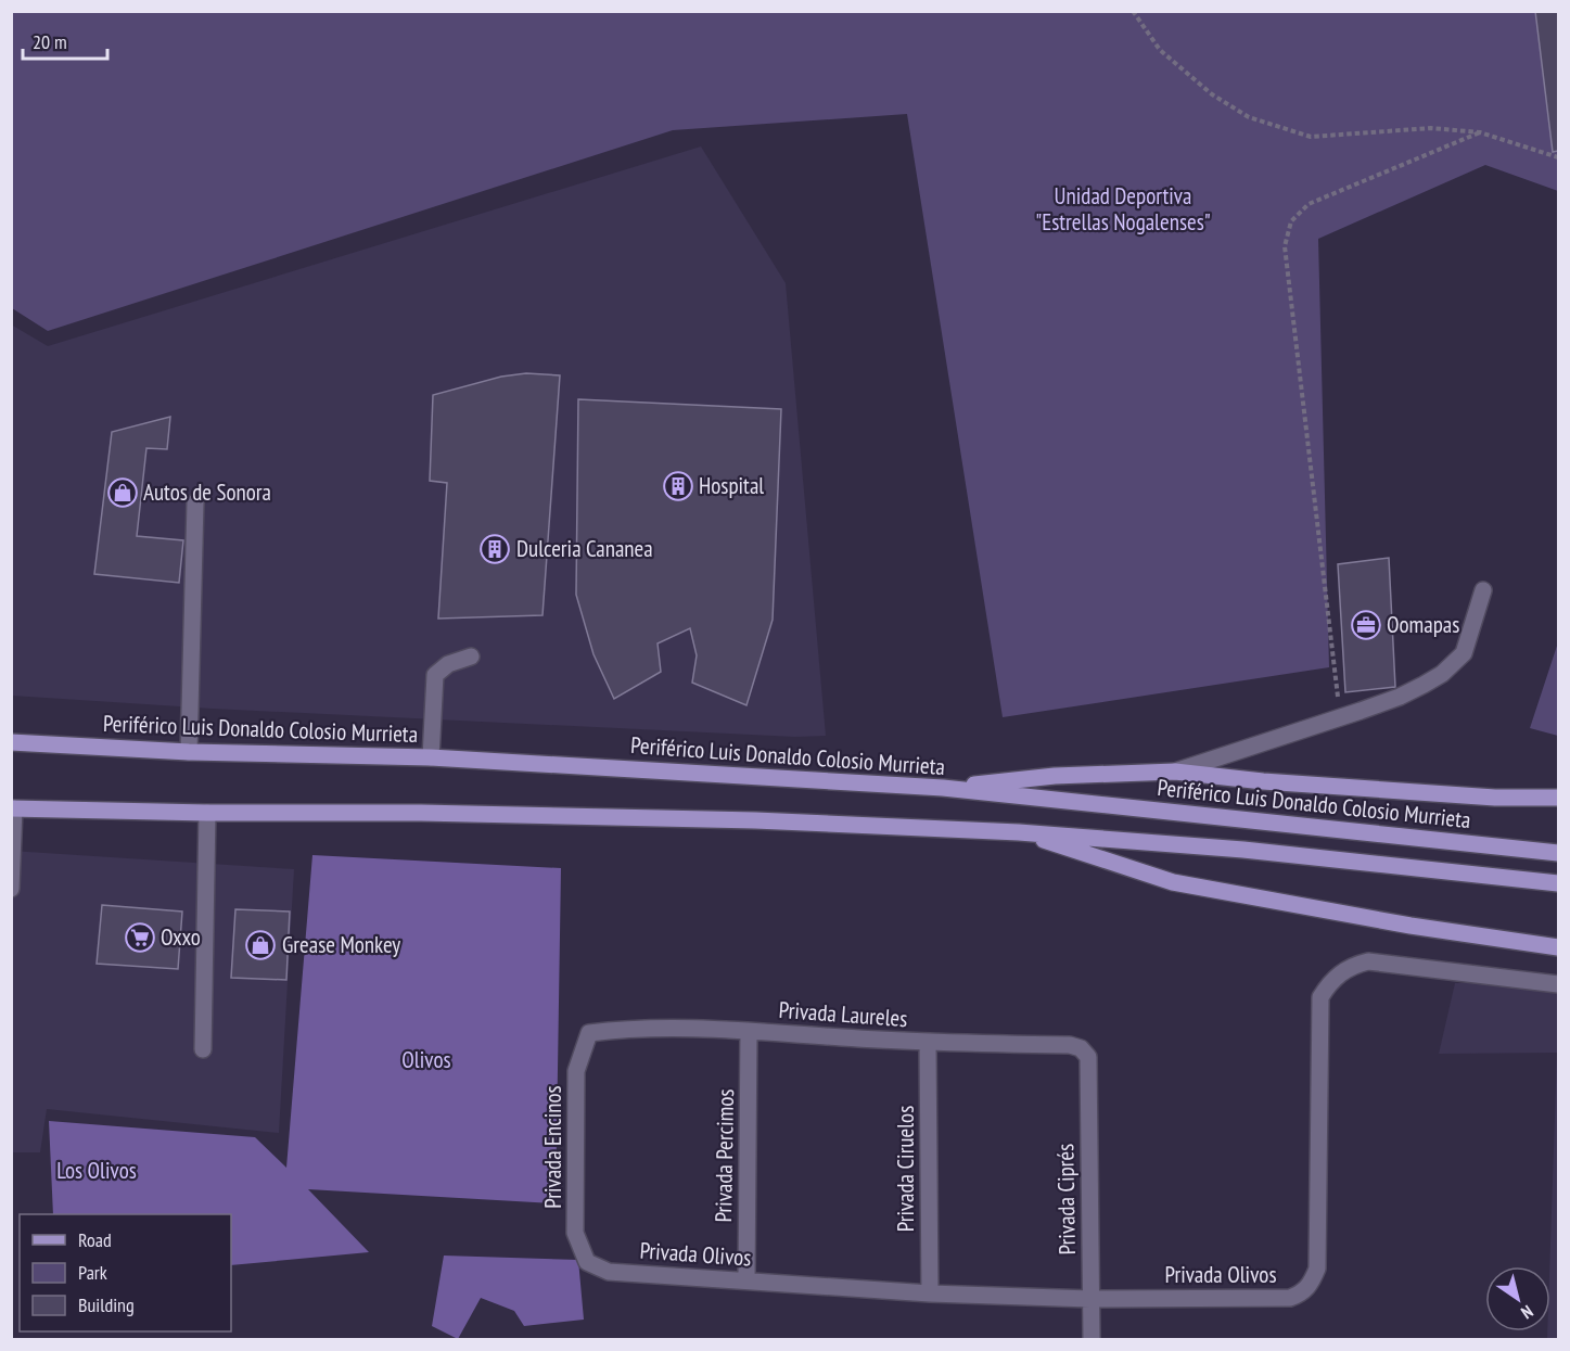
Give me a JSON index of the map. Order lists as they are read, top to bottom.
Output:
{
  "streets": {
    "main road": ["Periférico Luis Donaldo Colosio Murrieta"],
    "street": [
      "Privada Laureles",
      "Privada Encinos",
      "Privada Percimos",
      "Privada Ciruelos",
      "Privada Ciprés",
      "Privada Olivos"
    ]
  },
  "crossings": [
    ["Privada Laureles", "Privada Encinos"],
    ["Privada Laureles", "Privada Percimos"],
    ["Privada Laureles", "Privada Ciruelos"],
    ["Privada Laureles", "Privada Ciprés"],
    ["Privada Encinos", "Privada Olivos"],
    ["Privada Percimos", "Privada Olivos"],
    ["Privada Ciruelos", "Privada Olivos"],
    ["Privada Ciprés", "Privada Olivos"]
  ],
  "parks": ["Unidad Deportiva \"Estrellas Nogalenses\"", "Olivos", "Los Olivos"],
  "places": {
    "building": ["Hospital", "Dulceria Cananea"],
    "shop": ["Autos de Sonora", "Grease Monkey"],
    "office": ["Oomapas"],
    "supermarket": ["Oxxo"]
  },
  "legend": ["Road", "Park", "Building"],
  "scale_bar": "20 m",
  "north": "bottom right"
}
